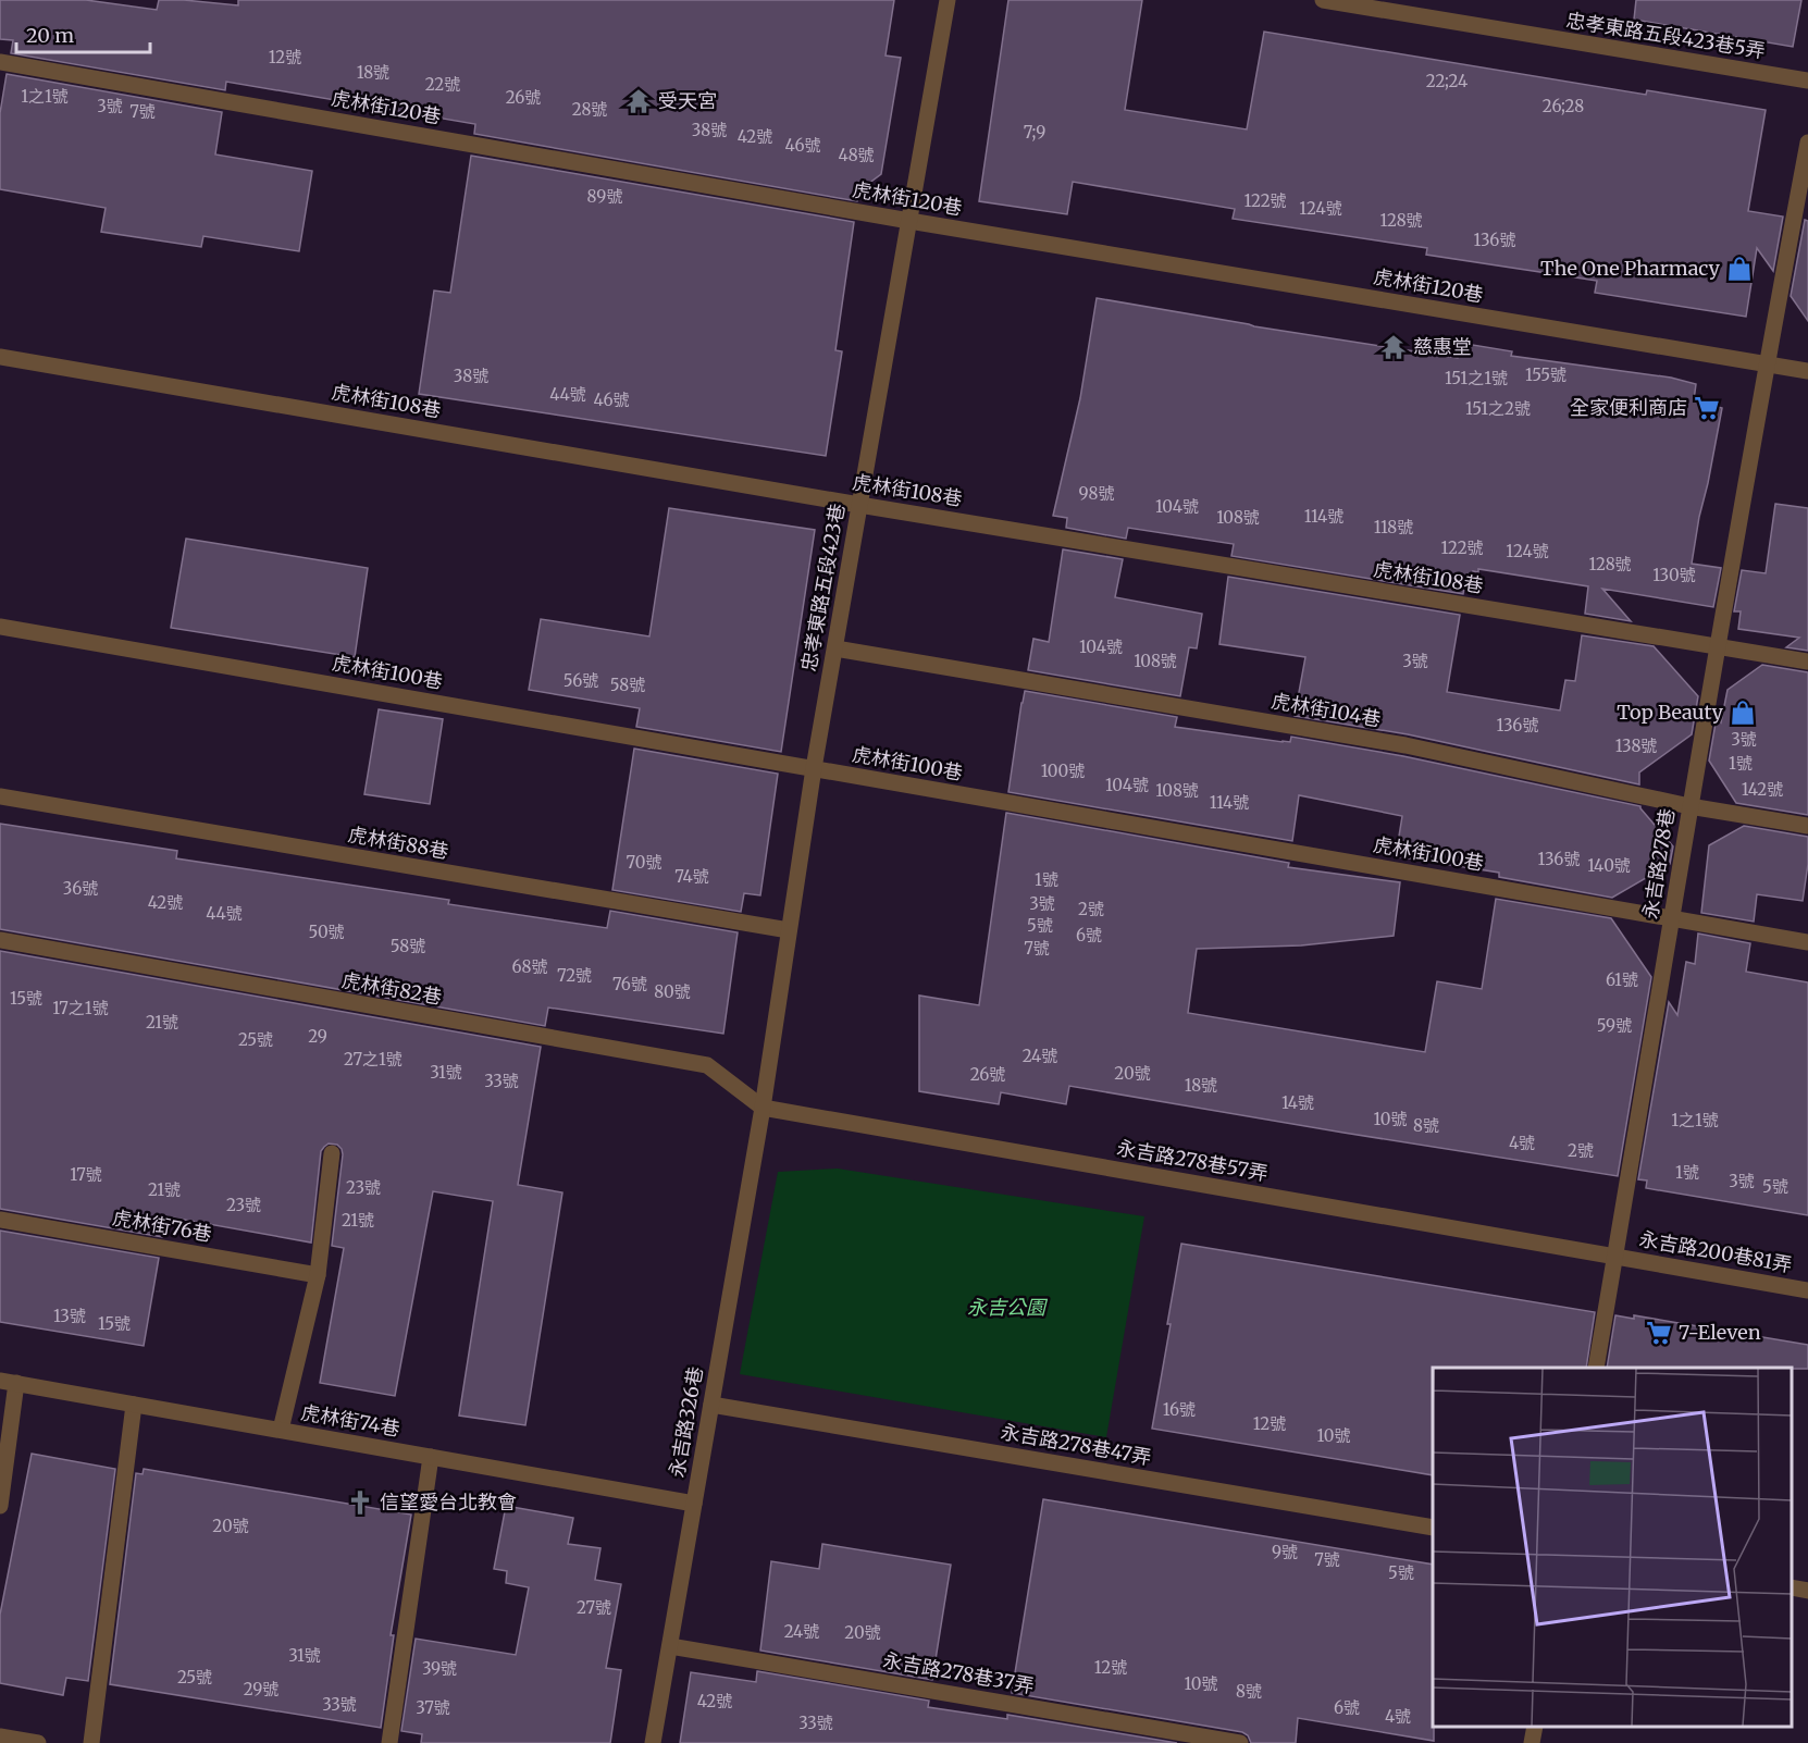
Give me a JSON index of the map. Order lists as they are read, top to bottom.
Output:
{
  "streets": {
    "street": [
      "忠孝東路五段423巷5弄",
      "虎林街120巷",
      "虎林街108巷",
      "忠孝東路五段423巷",
      "虎林街100巷",
      "虎林街104巷",
      "虎林街88巷",
      "永吉路278巷",
      "虎林街82巷",
      "永吉路278巷57弄",
      "虎林街76巷",
      "永吉路200巷81弄",
      "虎林街74巷",
      "永吉路326巷",
      "永吉路278巷47弄",
      "永吉路278巷37弄"
    ]
  },
  "crossings": [
    ["虎林街120巷", "忠孝東路五段423巷"],
    ["虎林街120巷", "永吉路278巷"],
    ["虎林街108巷", "忠孝東路五段423巷"],
    ["虎林街108巷", "永吉路278巷"],
    ["忠孝東路五段423巷", "虎林街100巷"],
    ["忠孝東路五段423巷", "虎林街104巷"],
    ["忠孝東路五段423巷", "虎林街88巷"],
    ["忠孝東路五段423巷", "虎林街82巷"],
    ["忠孝東路五段423巷", "永吉路278巷57弄"],
    ["忠孝東路五段423巷", "永吉路326巷"],
    ["虎林街100巷", "永吉路278巷"],
    ["虎林街104巷", "永吉路278巷"],
    ["永吉路278巷", "永吉路278巷57弄"],
    ["永吉路278巷", "永吉路200巷81弄"],
    ["虎林街82巷", "永吉路278巷57弄"],
    ["虎林街82巷", "永吉路326巷"],
    ["永吉路278巷57弄", "永吉路200巷81弄"],
    ["永吉路278巷57弄", "永吉路326巷"],
    ["虎林街74巷", "永吉路326巷"],
    ["永吉路326巷", "永吉路278巷47弄"],
    ["永吉路326巷", "永吉路278巷37弄"]
  ],
  "parks": ["永吉公園"],
  "places": {
    "temple": ["受天宮", "慈惠堂"],
    "shop": ["The One Pharmacy", "Top Beauty"],
    "supermarket": ["全家便利商店", "7-Eleven"],
    "church": ["信望愛台北教會"]
  },
  "house_numbers": [
    "12號",
    "18號",
    "22;24",
    "22號",
    "1之1號",
    "26號",
    "3號",
    "26;28",
    "28號",
    "7號",
    "38號",
    "7;9",
    "42號",
    "46號",
    "48號",
    "89號",
    "122號",
    "124號",
    "128號",
    "136號",
    "155號",
    "38號",
    "151之1號",
    "44號",
    "46號",
    "151之2號",
    "98號",
    "104號",
    "114號",
    "108號",
    "118號",
    "122號",
    "124號",
    "128號",
    "130號",
    "104號",
    "108號",
    "3號",
    "56號",
    "58號",
    "136號",
    "3號",
    "138號",
    "1號",
    "100號",
    "104號",
    "142號",
    "108號",
    "114號",
    "136號",
    "70號",
    "140號",
    "74號",
    "1號",
    "36號",
    "42號",
    "3號",
    "2號",
    "44號",
    "5號",
    "50號",
    "6號",
    "58號",
    "7號",
    "68號",
    "72號",
    "61號",
    "76號",
    "80號",
    "15號",
    "17之1號",
    "21號",
    "59號",
    "29",
    "25號",
    "24號",
    "27之1號",
    "31號",
    "20號",
    "26號",
    "33號",
    "18號",
    "14號",
    "10號",
    "1之1號",
    "8號",
    "4號",
    "2號",
    "1號",
    "17號",
    "3號",
    "5號",
    "23號",
    "21號",
    "23號",
    "21號",
    "13號",
    "15號",
    "16號",
    "12號",
    "10號",
    "20號",
    "9號",
    "7號",
    "5號",
    "27號",
    "24號",
    "20號",
    "31號",
    "12號",
    "39號",
    "25號",
    "10號",
    "29號",
    "8號",
    "42號",
    "33號",
    "37號",
    "6號",
    "4號",
    "33號"
  ],
  "scale_bar": "20 m"
}
